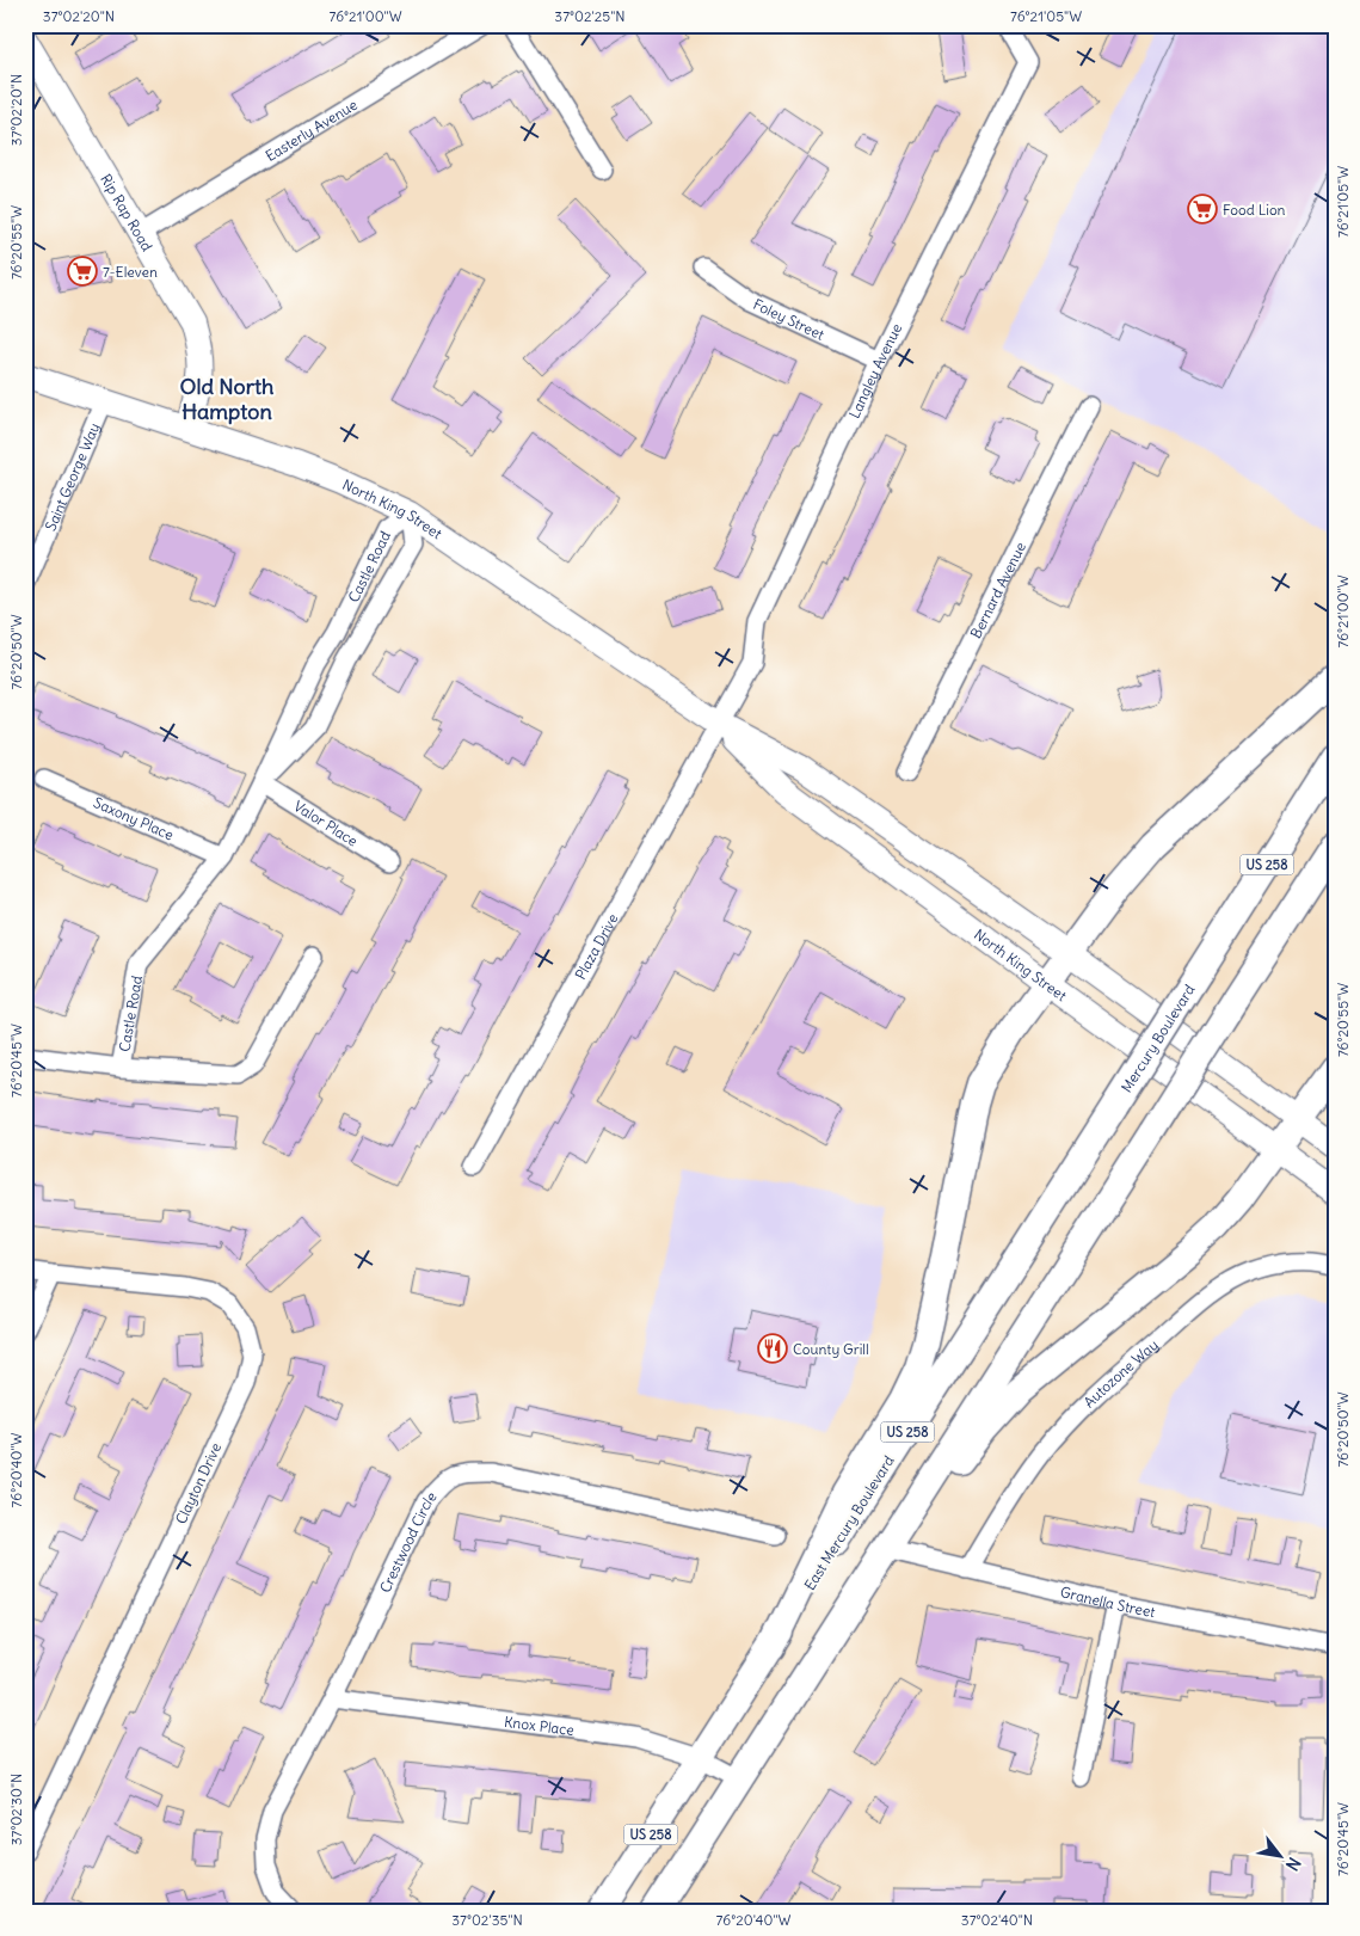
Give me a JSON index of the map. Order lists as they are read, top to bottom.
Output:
{
  "streets": {
    "main road": [
      "Rip Rap Road",
      "North King Street",
      "US 258",
      "Mercury Boulevard",
      "East Mercury Boulevard"
    ],
    "street": [
      "Easterly Avenue",
      "Foley Street",
      "Langley Avenue",
      "Saint George Way",
      "Castle Road",
      "Bernard Avenue",
      "Saxony Place",
      "Valor Place",
      "Plaza Drive",
      "Autozone Way",
      "Clayton Drive",
      "Crestwood Circle",
      "Granella Street",
      "Knox Place"
    ]
  },
  "crossings": [
    ["Easterly Avenue", "Rip Rap Road"],
    ["Rip Rap Road", "North King Street"],
    ["Foley Street", "Langley Avenue"],
    ["Langley Avenue", "North King Street"],
    ["Langley Avenue", "Plaza Drive"],
    ["Saint George Way", "North King Street"],
    ["North King Street", "Castle Road"],
    ["North King Street", "Plaza Drive"],
    ["Castle Road", "Saxony Place"],
    ["Castle Road", "Valor Place"],
    ["US 258", "Granella Street"],
    ["US 258", "Knox Place"],
    ["Mercury Boulevard", "East Mercury Boulevard"],
    ["Autozone Way", "Granella Street"],
    ["East Mercury Boulevard", "Knox Place"],
    ["Crestwood Circle", "Knox Place"]
  ],
  "districts": ["Old North Hampton"],
  "places": {
    "supermarket": ["Food Lion", "7-Eleven"],
    "restaurant": ["County Grill"]
  },
  "north": "bottom right",
  "coordinates": [
    "37°02'20\"N",
    "76°21'00\"W",
    "37°02'25\"N",
    "76°21'05\"W",
    "76°20'55\"W",
    "76°20'50\"W",
    "76°20'45\"W",
    "76°20'40\"W",
    "37°02'30\"N",
    "37°02'35\"N",
    "37°02'40\"N"
  ]
}
